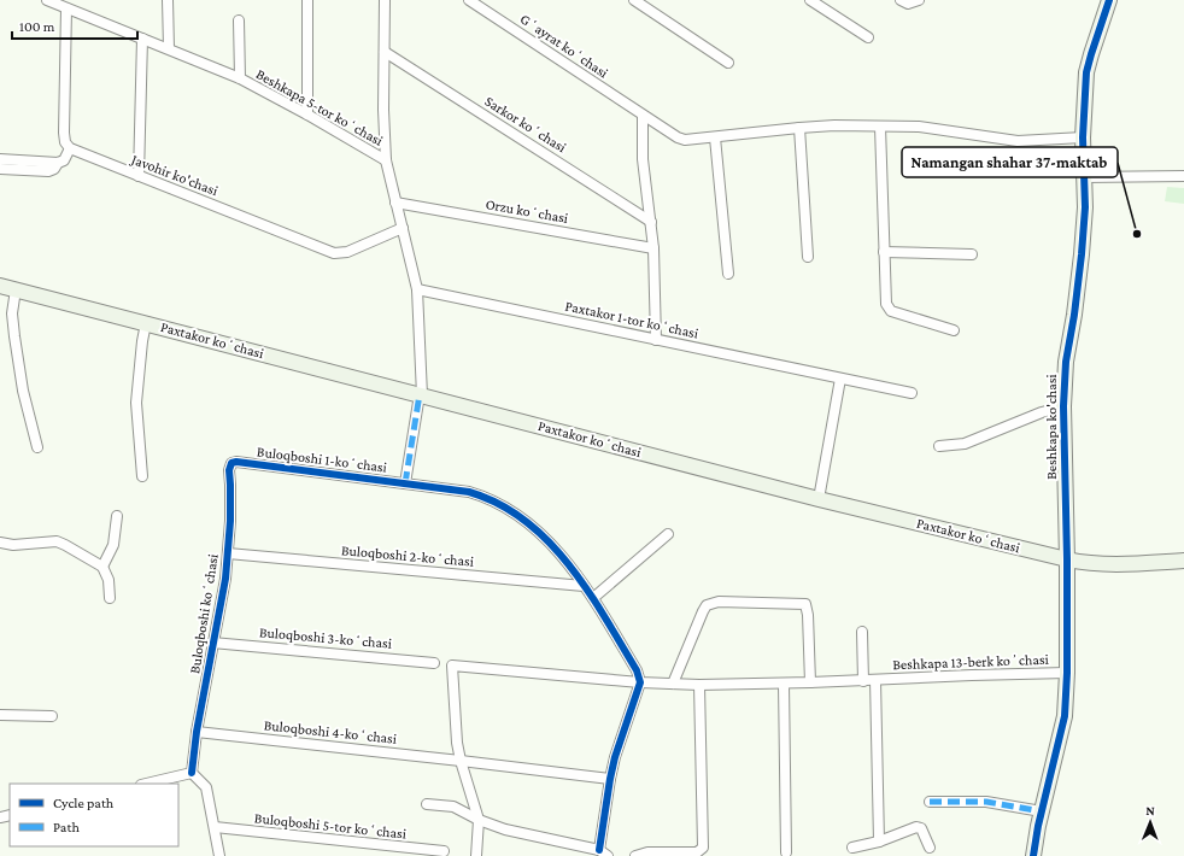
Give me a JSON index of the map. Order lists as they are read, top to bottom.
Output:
{
  "streets": {
    "main road": ["Paxtakor koʻchasi", "Beshkapa ko'chasi"],
    "street": [
      "Gʻayrat koʻchasi",
      "Beshkapa 5-tor koʻchasi",
      "Sarkor koʻchasi",
      "Javohir ko'chasi",
      "Orzu koʻchasi",
      "Paxtakor 1-tor koʻchasi",
      "Buloqboshi 1-koʻchasi",
      "Buloqboshi 2-koʻchasi",
      "Buloqboshi koʻchasi",
      "Buloqboshi 3-koʻchasi",
      "Beshkapa 13-berk koʼchasi",
      "Buloqboshi 4-koʻchasi",
      "Buloqboshi 5-tor koʻchasi"
    ]
  },
  "crossings": [
    ["Gʻayrat koʻchasi", "Beshkapa ko'chasi"],
    ["Paxtakor koʻchasi", "Beshkapa ko'chasi"],
    ["Beshkapa ko'chasi", "Beshkapa 13-berk koʼchasi"],
    ["Buloqboshi 1-koʻchasi", "Buloqboshi koʻchasi"],
    ["Buloqboshi 2-koʻchasi", "Buloqboshi koʻchasi"],
    ["Buloqboshi koʻchasi", "Buloqboshi 3-koʻchasi"],
    ["Buloqboshi koʻchasi", "Buloqboshi 4-koʻchasi"],
    ["Beshkapa 13-berk koʼchasi", "Buloqboshi 4-koʻchasi"]
  ],
  "places": ["Namangan shahar 37-maktab"],
  "legend": ["Cycle path", "Path"],
  "scale_bar": "100 m",
  "north": "top"
}
